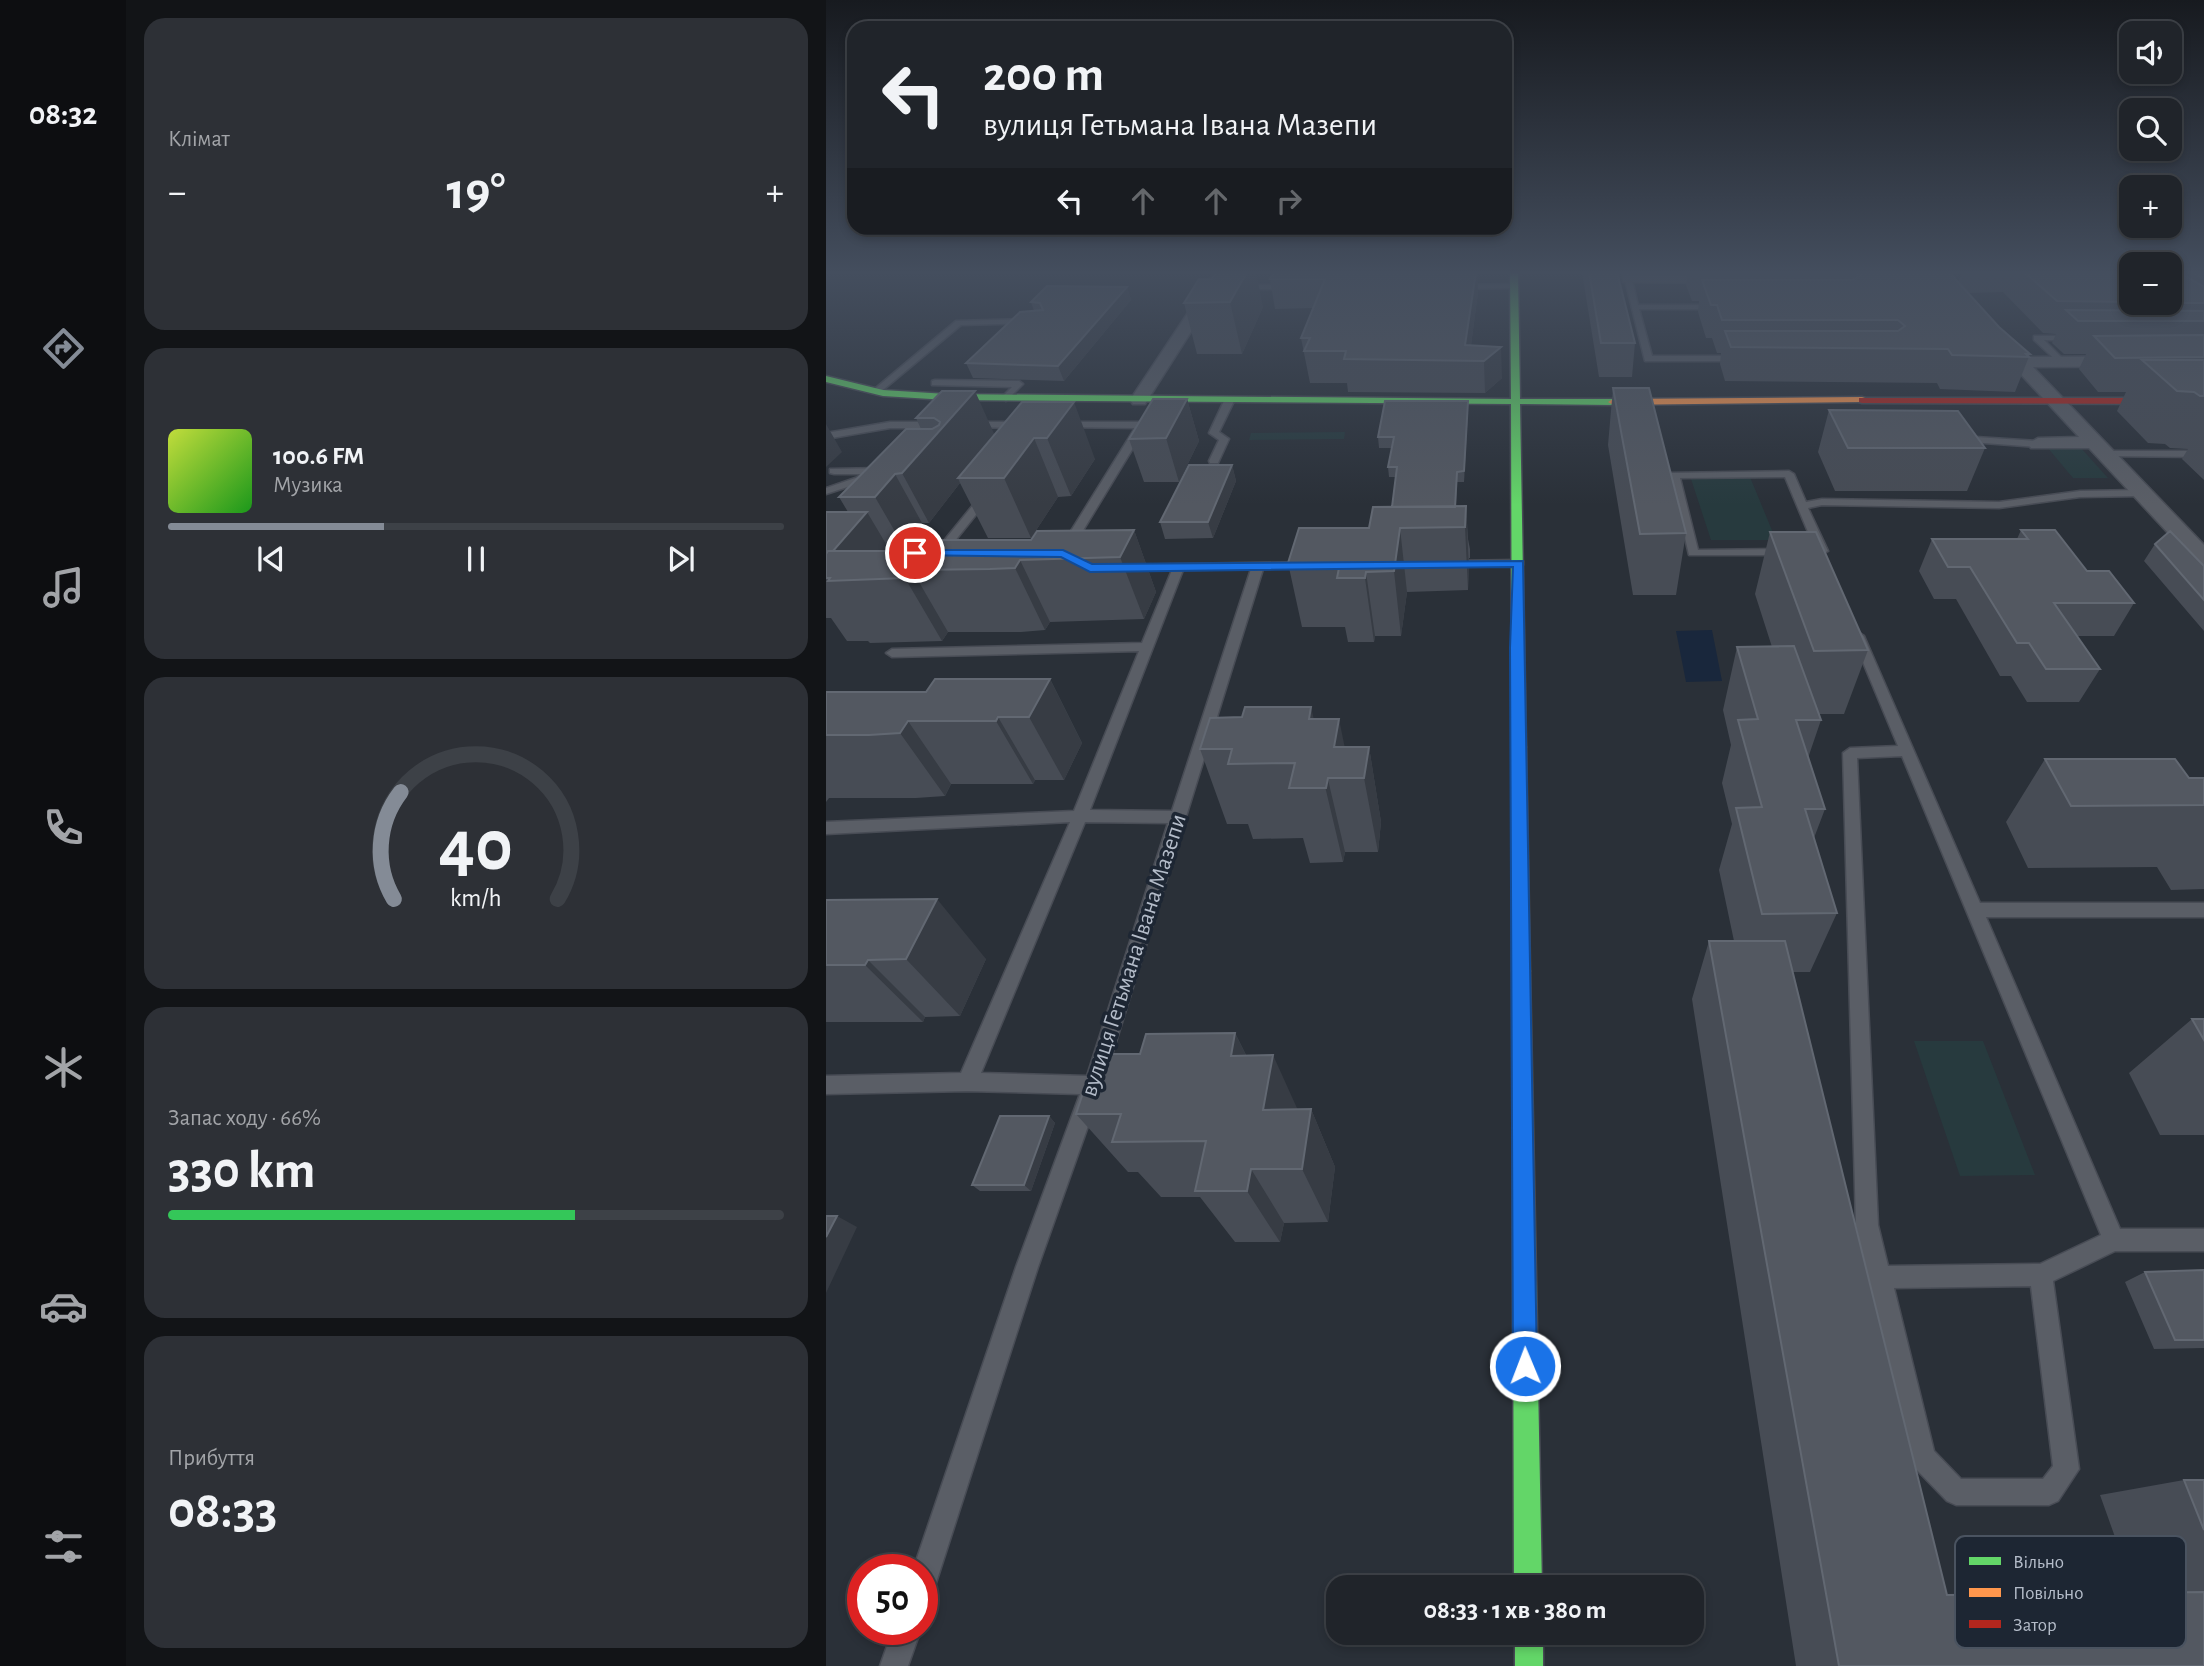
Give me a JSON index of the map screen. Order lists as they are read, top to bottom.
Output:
{
  "streets": {
    "lane": ["вулиця Гетьмана Івана Мазепи"]
  },
  "legend": ["Вільно", "Повільно", "Затор"],
  "page": {
    "tabs": "08:32",
    "tile": [
      "Клімат",
      ["Запас ходу · 66%", "330 km"],
      ["Прибуття", "08:33"]
    ],
    "map_buttons": ["+", "−"],
    "turn": ["200 m", "вулиця Гетьмана Івана Мазепи"],
    "heat": ["−", "19°", "+"],
    "song": ["100.6 FM", "Музика"],
    "limit": "50",
    "trip": "08:33 · 1 хв · 380 m",
    "gauge": ["40", "km/h"]
  }
}
